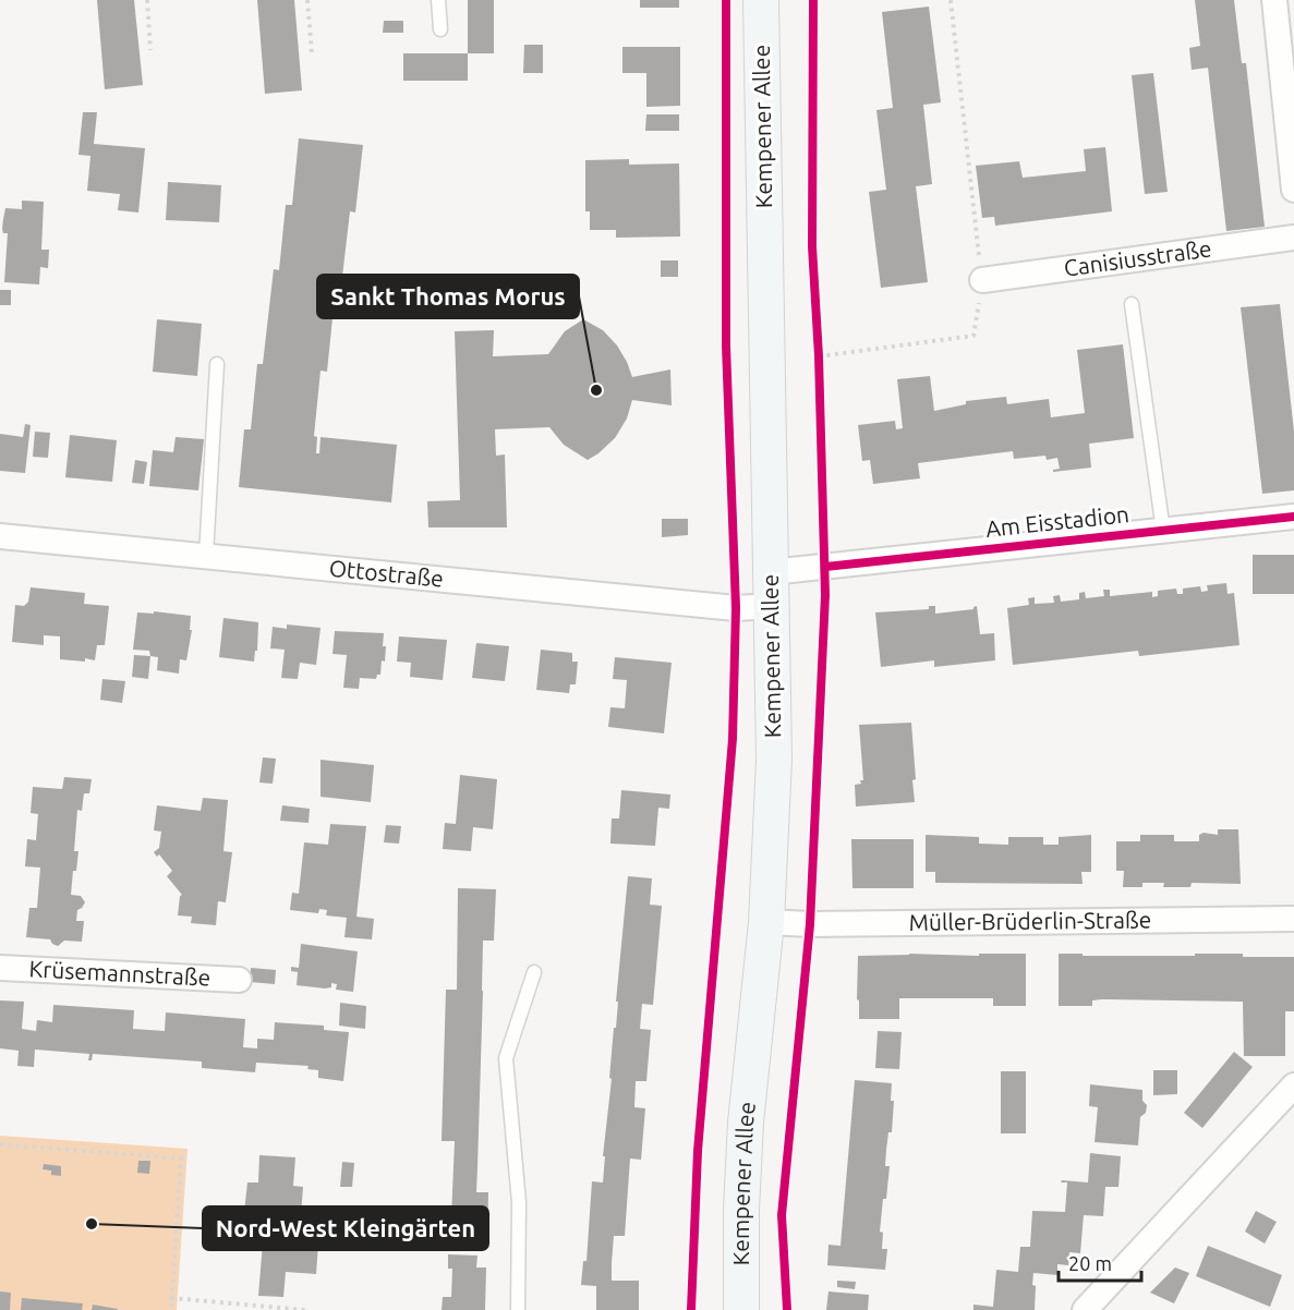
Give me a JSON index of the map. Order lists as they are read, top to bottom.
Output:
{
  "streets": {
    "street": [
      "Kempener Allee",
      "Canisiusstraße",
      "Am Eisstadion",
      "Ottostraße",
      "Müller-Brüderlin-Straße",
      "Krüsemannstraße"
    ]
  },
  "crossings": [
    ["Kempener Allee", "Am Eisstadion"],
    ["Kempener Allee", "Ottostraße"],
    ["Kempener Allee", "Müller-Brüderlin-Straße"]
  ],
  "places": ["Sankt Thomas Morus", "Nord-West Kleingärten"],
  "scale_bar": "20 m"
}
